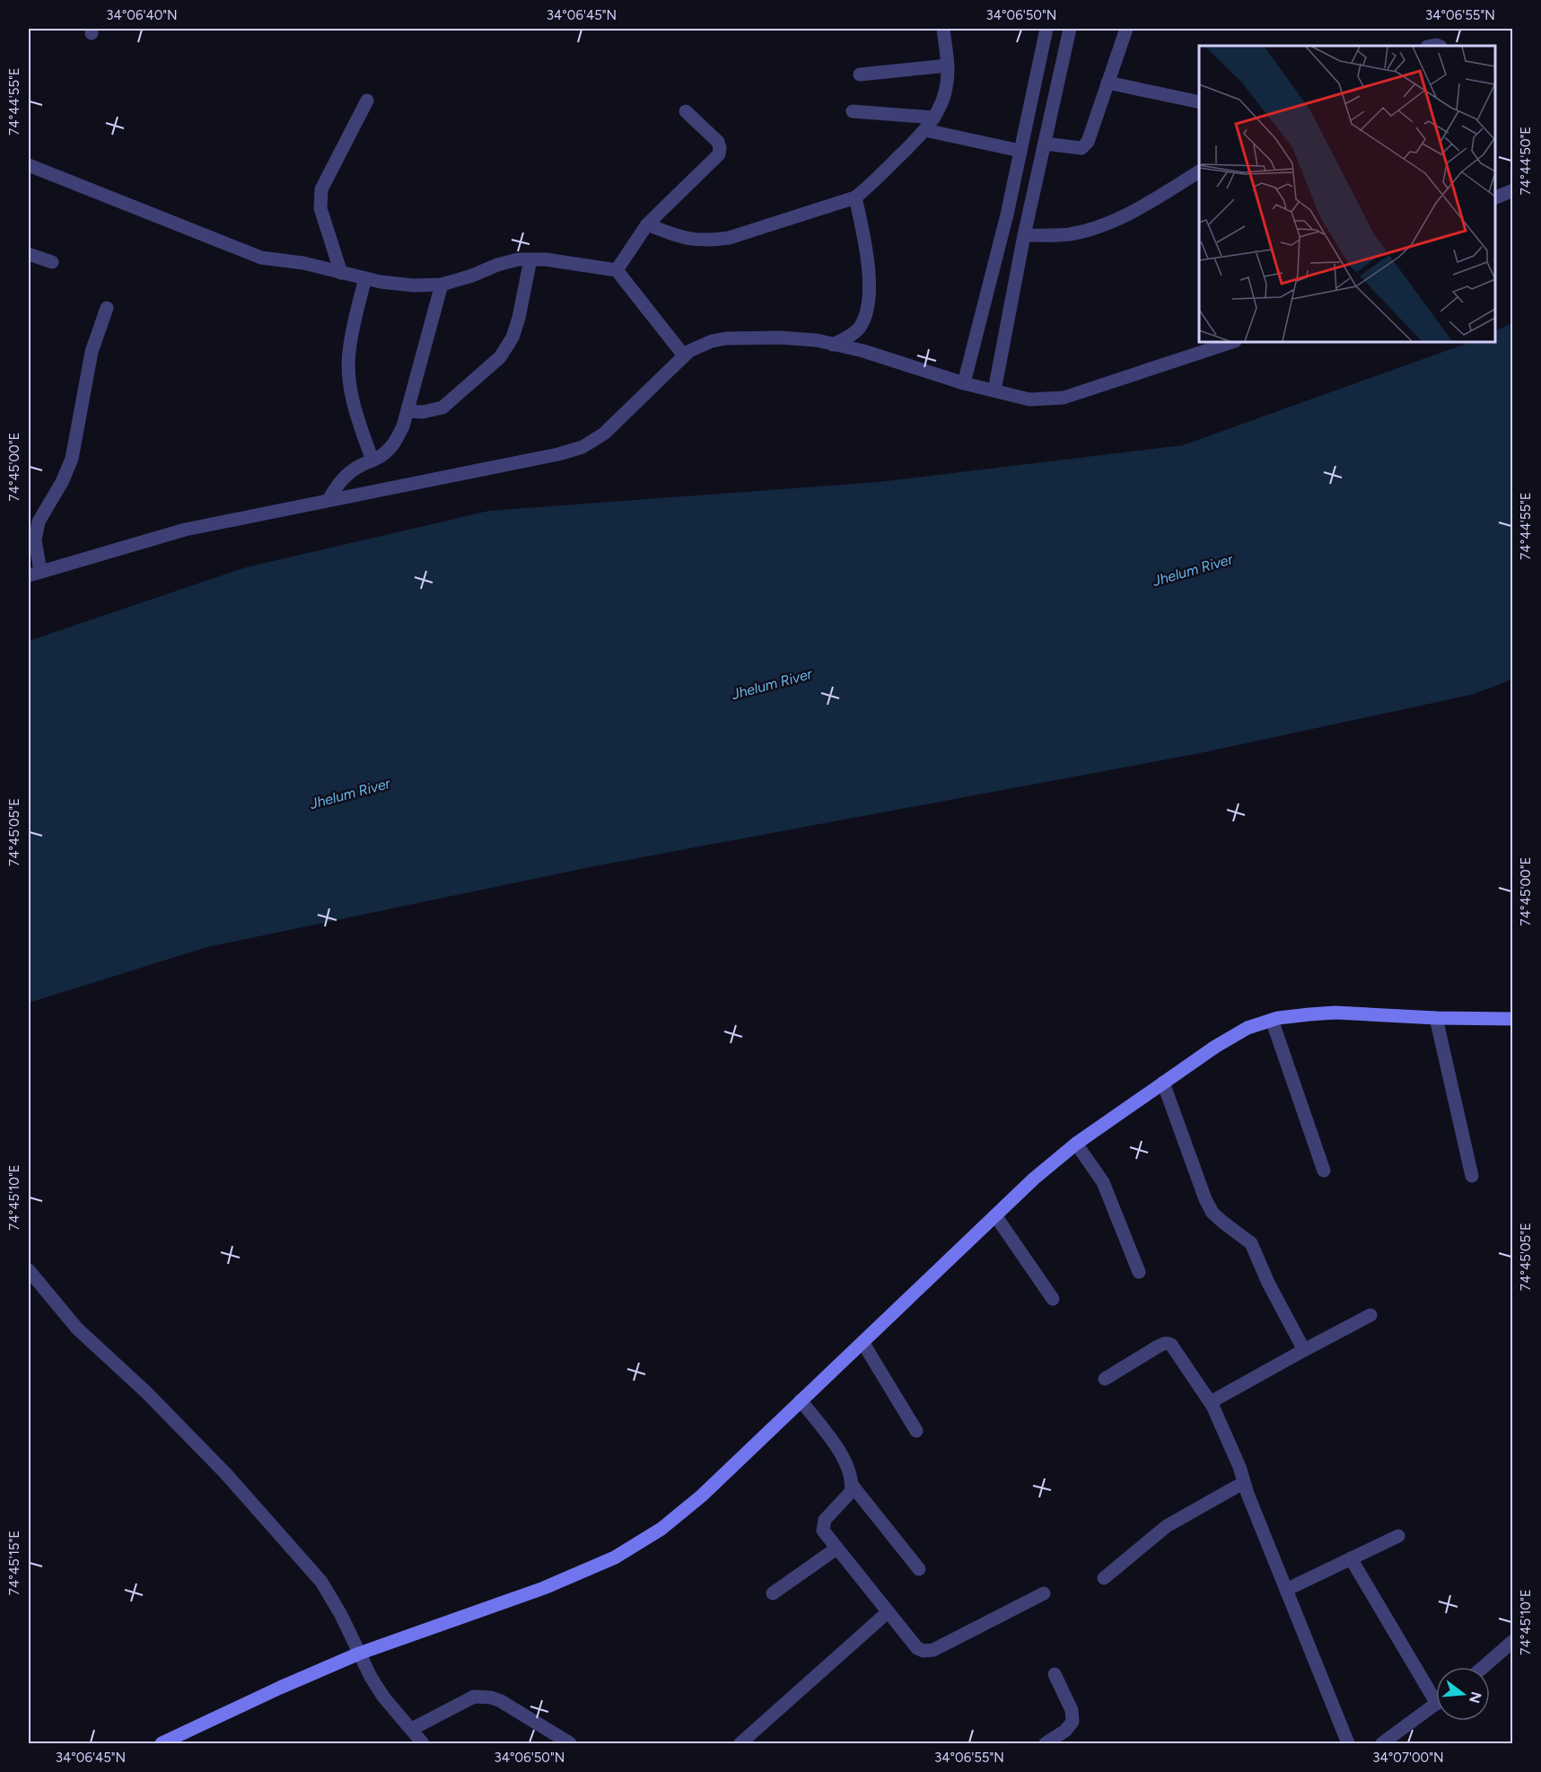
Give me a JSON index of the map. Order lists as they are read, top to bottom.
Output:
{
  "water": ["Jhelum River"],
  "north": "right",
  "coordinates": [
    "34°06'40\"N",
    "34°06'45\"N",
    "34°06'50\"N",
    "34°06'55\"N",
    "74°44'55\"E",
    "74°44'50\"E",
    "74°45'00\"E",
    "74°45'05\"E",
    "74°45'10\"E",
    "74°45'15\"E",
    "34°07'00\"N"
  ]
}
